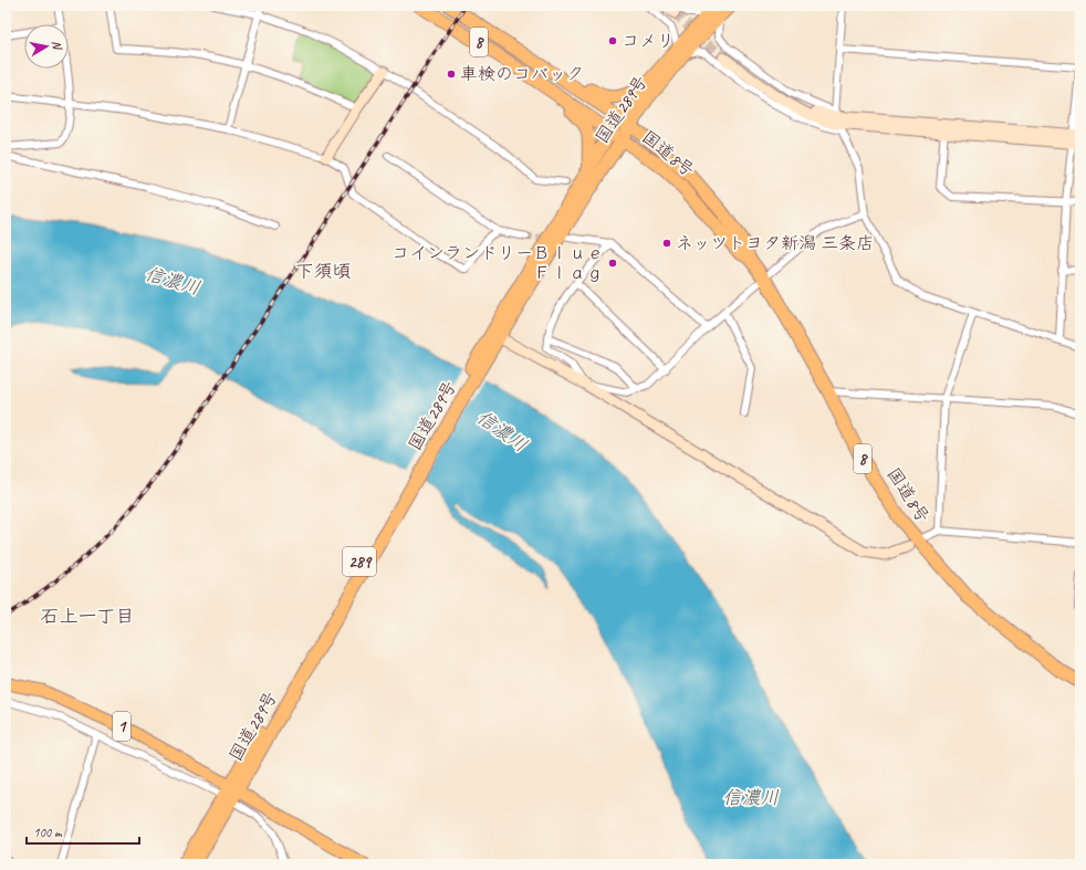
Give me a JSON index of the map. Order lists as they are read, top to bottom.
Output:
{
  "streets": {
    "highway": [
      "8",
      "国道289号",
      "国道8号",
      "289"
    ],
    "main road": ["1"]
  },
  "crossings": [
    ["国道289号", "国道8号"],
    ["国道289号", "1"]
  ],
  "districts": ["下須頃", "石上一丁目"],
  "water": ["信濃川"],
  "places": [
    "コメリ",
    "車検のコバック",
    "ネッツトヨタ新潟 三条店",
    "コインランドリーＢｌｕｅ Ｆｌａｇ"
  ],
  "scale_bar": "100 m",
  "north": "right"
}
